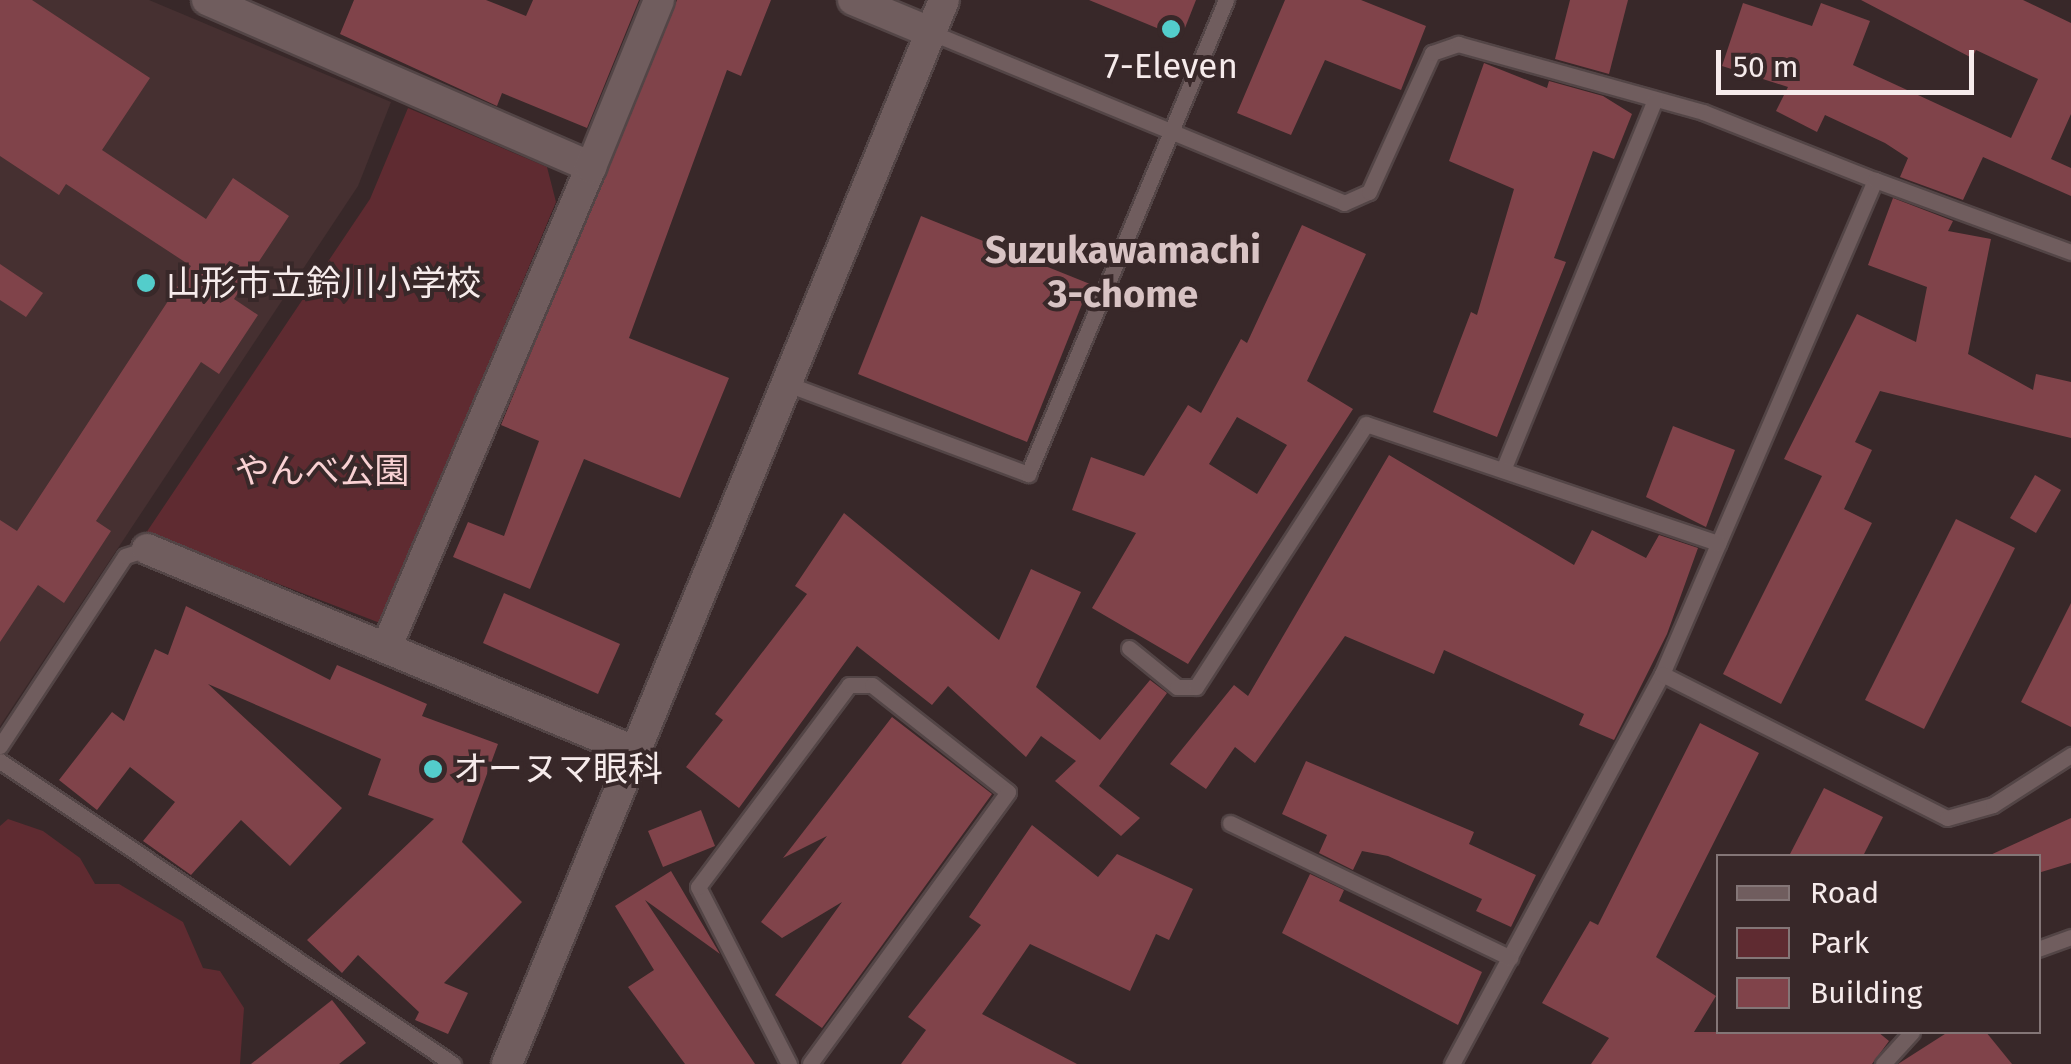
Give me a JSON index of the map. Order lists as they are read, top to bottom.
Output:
{
  "districts": ["Suzukawamachi 3-chome"],
  "parks": ["やんべ公園"],
  "places": ["7-Eleven", "山形市立鈴川小学校", "オーヌマ眼科"],
  "legend": ["Road", "Park", "Building"],
  "scale_bar": "50 m"
}
